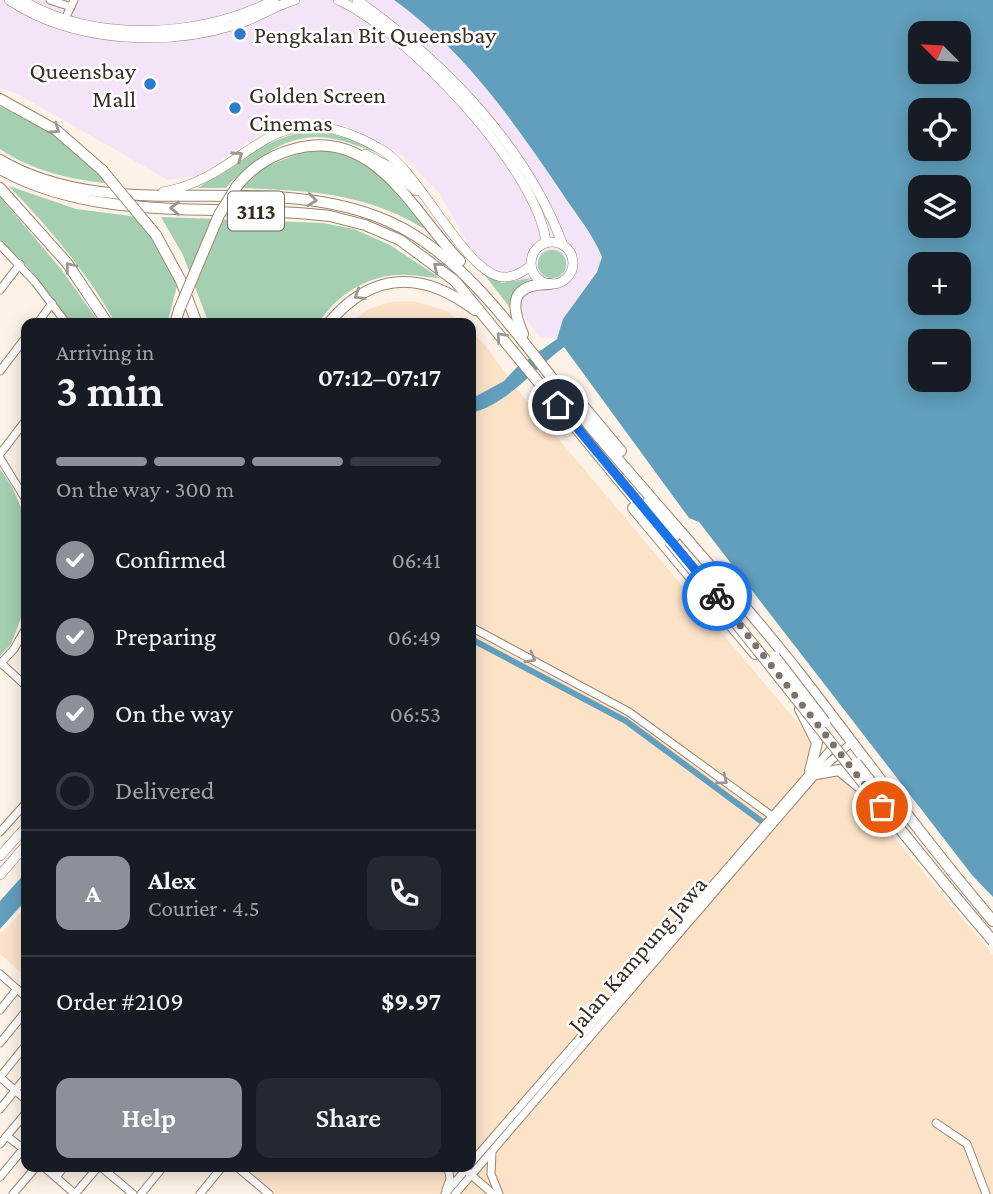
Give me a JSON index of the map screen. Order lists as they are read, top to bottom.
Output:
{
  "streets": {
    "highway": ["3113"],
    "street": ["Jalan Kampung Jawa"]
  },
  "crossings": [
    ["3113", "Jalan Kampung Jawa"]
  ],
  "places": ["Pengkalan Bit Queensbay", "Queensbay Mall", "Golden Screen Cinemas"],
  "north": "top left",
  "page": {
    "map_buttons": ["+", "−"],
    "heading": ["3 min", "Arriving in", "07:12–07:17"],
    "panel": [
      "Alex",
      "Courier · 4.5",
      "Order #2109",
      "$9.97"
    ],
    "bar": "On the way · 300 m",
    "list": [
      ["Confirmed", "06:41"],
      ["Preparing", "06:49"],
      ["On the way", "06:53"],
      "Delivered"
    ],
    "round": "A",
    "buttons": ["Help", "Share"]
  }
}
